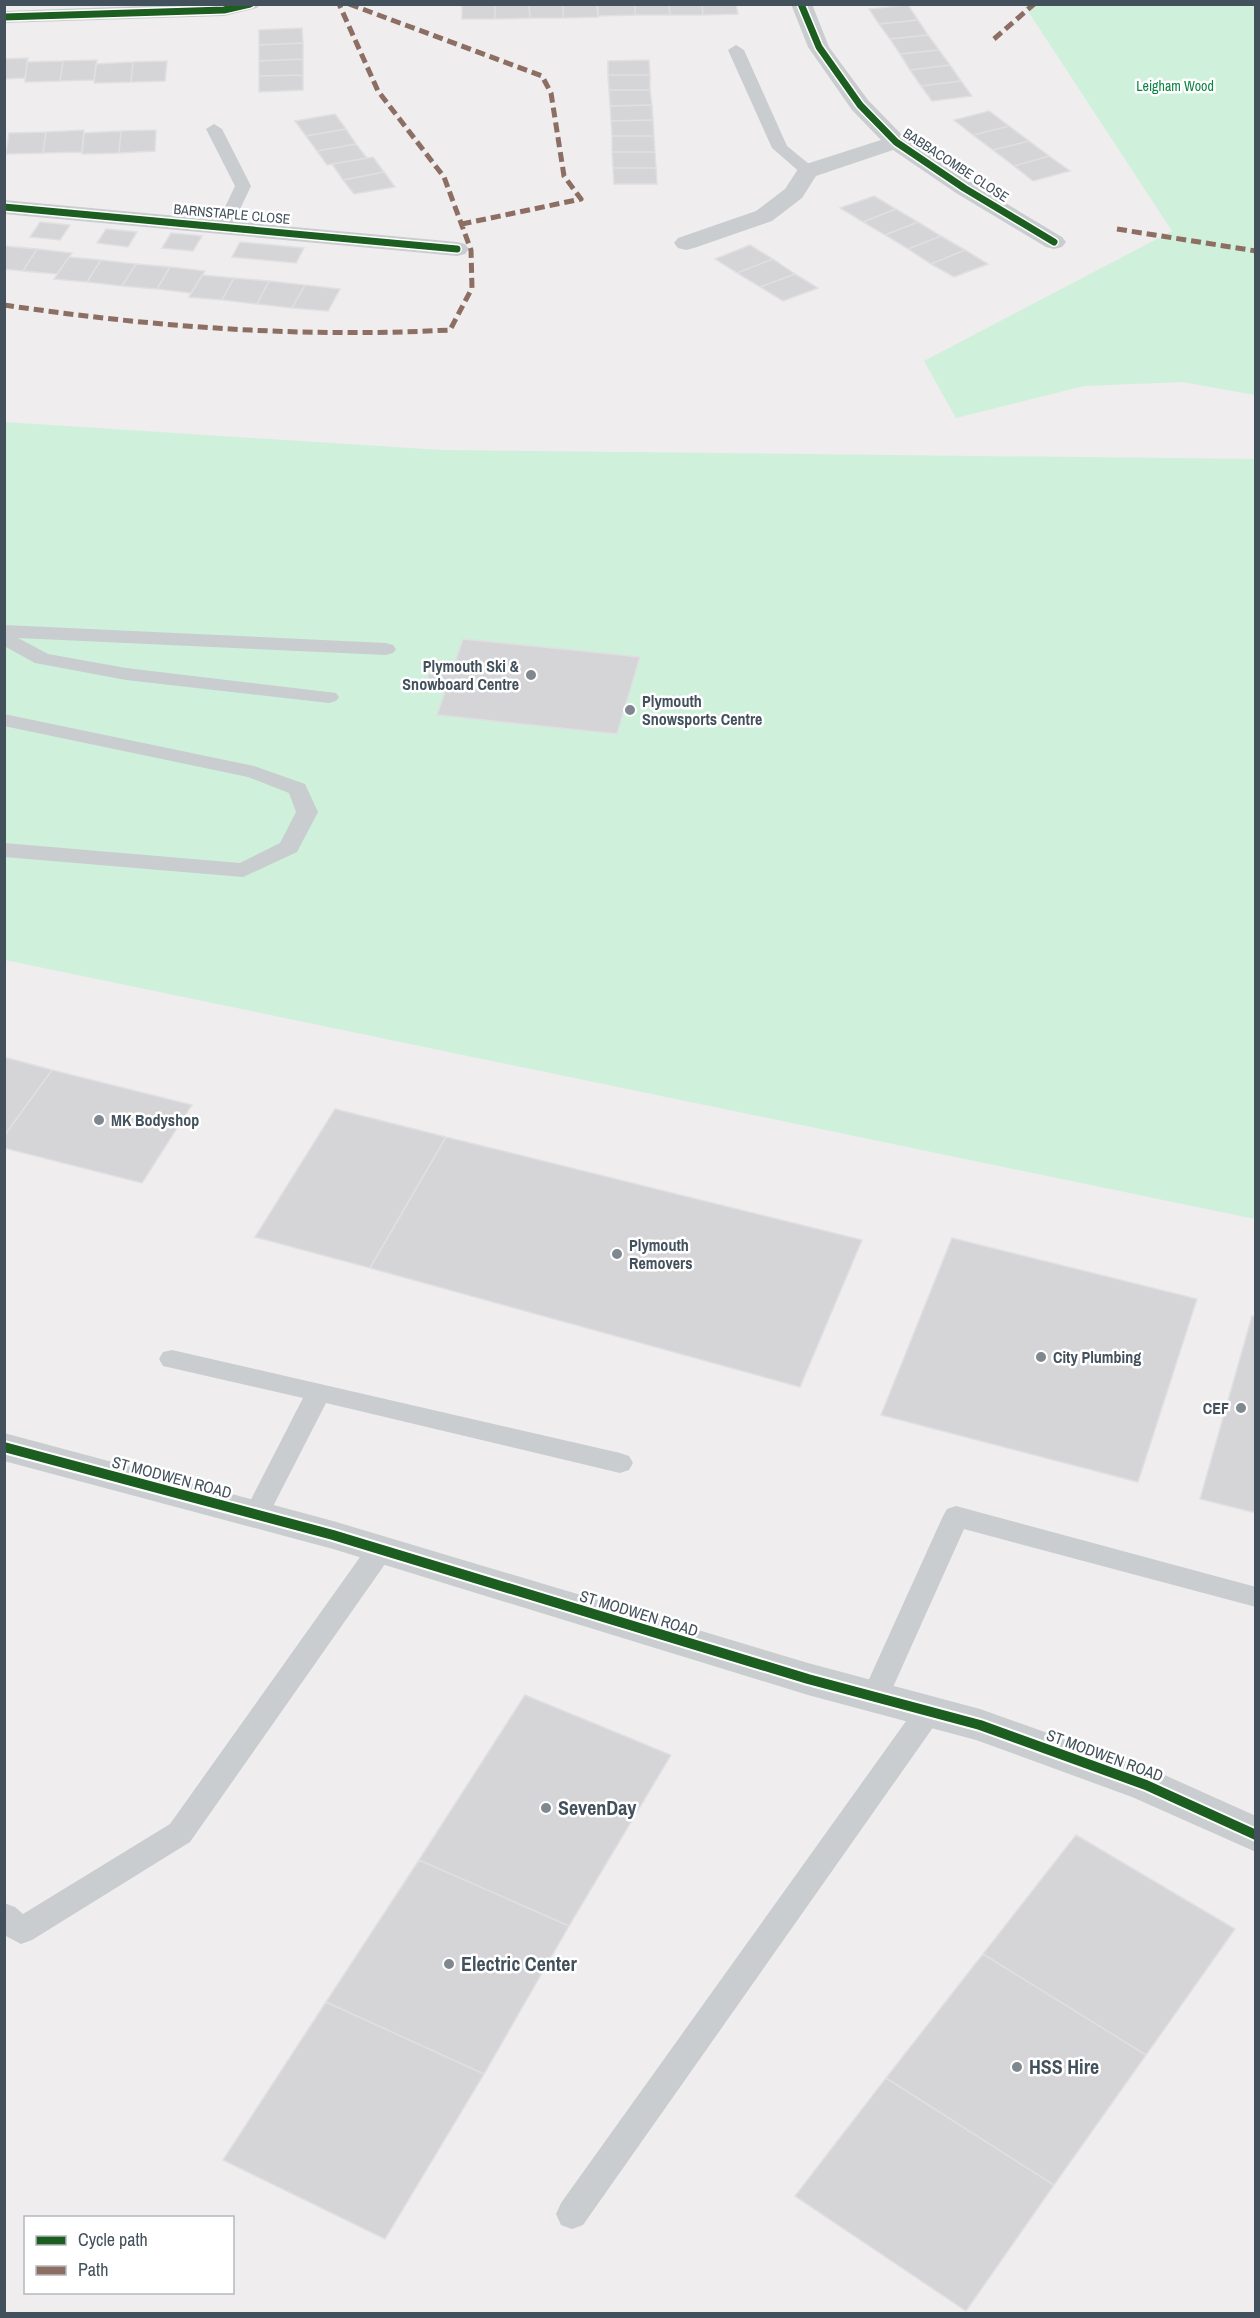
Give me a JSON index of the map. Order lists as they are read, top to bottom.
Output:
{
  "streets": {
    "street": ["BABBACOMBE CLOSE", "BARNSTAPLE CLOSE", "ST MODWEN ROAD"]
  },
  "parks": ["Leigham Wood"],
  "places": [
    "Plymouth Ski & Snowboard Centre",
    "Plymouth Snowsports Centre",
    "MK Bodyshop",
    "Plymouth Removers",
    "City Plumbing",
    "CEF",
    "SevenDay",
    "Electric Center",
    "HSS Hire"
  ],
  "legend": ["Cycle path", "Path"]
}
